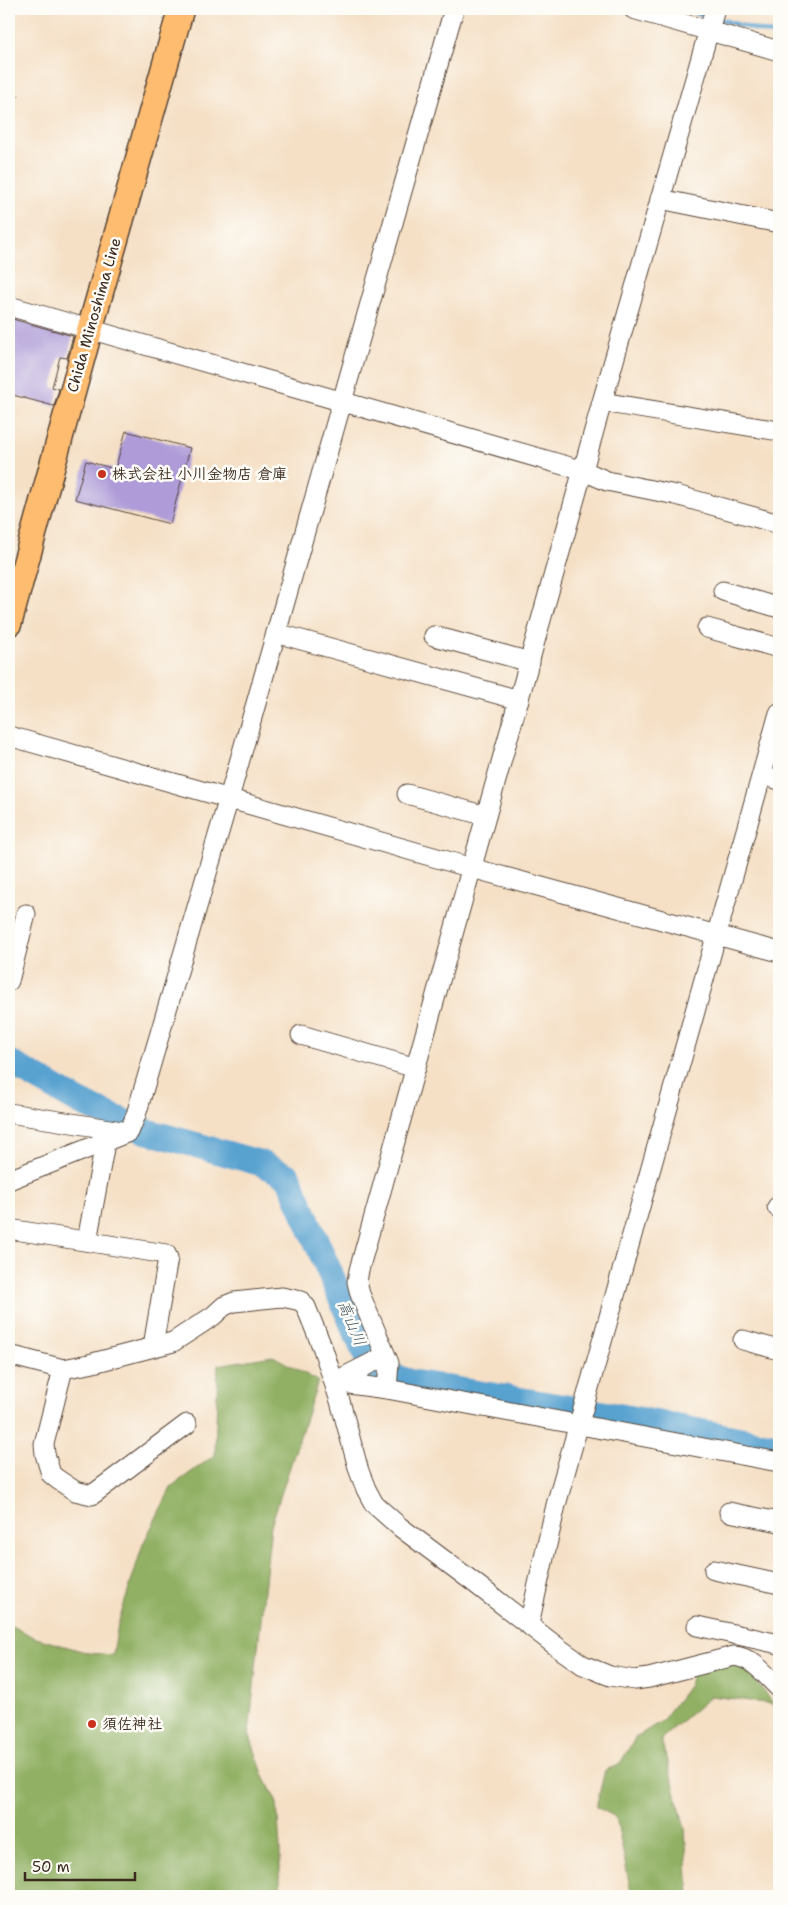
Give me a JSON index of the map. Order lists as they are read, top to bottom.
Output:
{
  "streets": {
    "main road": ["Chida Minoshima Line"]
  },
  "water": ["高山川"],
  "places": ["株式会社 小川金物店 倉庫", "須佐神社"],
  "scale_bar": "50 m"
}
